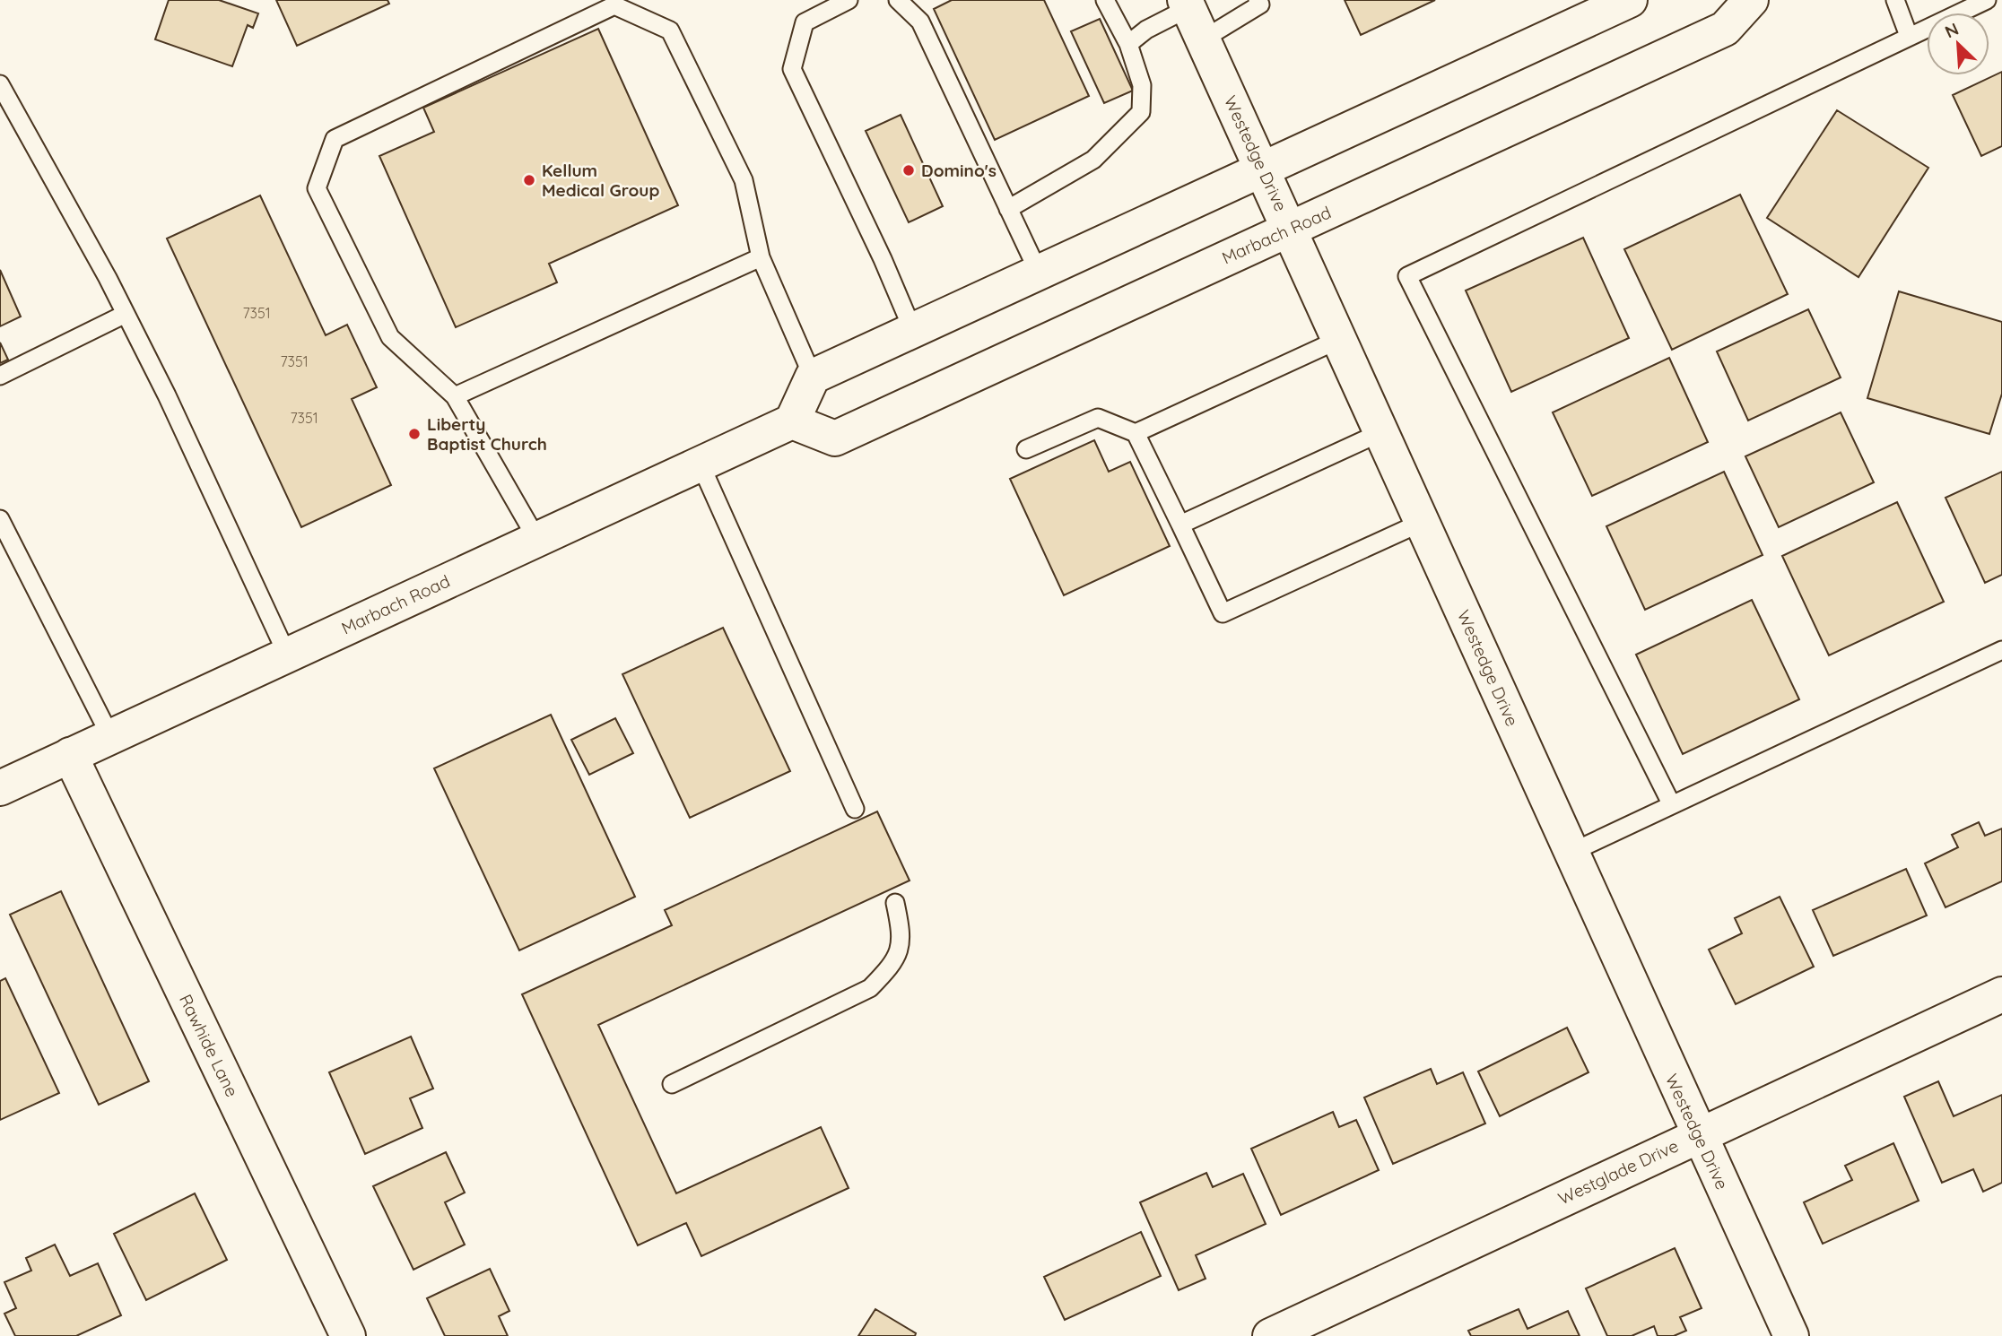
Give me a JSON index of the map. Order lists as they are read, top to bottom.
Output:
{
  "streets": {
    "street": [
      "Westedge Drive",
      "Marbach Road",
      "Rawhide Lane",
      "Westglade Drive"
    ]
  },
  "crossings": [
    ["Westedge Drive", "Marbach Road"],
    ["Westedge Drive", "Westglade Drive"],
    ["Marbach Road", "Rawhide Lane"]
  ],
  "places": ["Domino's", "Kellum Medical Group", "Liberty Baptist Church"],
  "house_numbers": ["7351", "7351", "7351"],
  "north": "top left"
}
